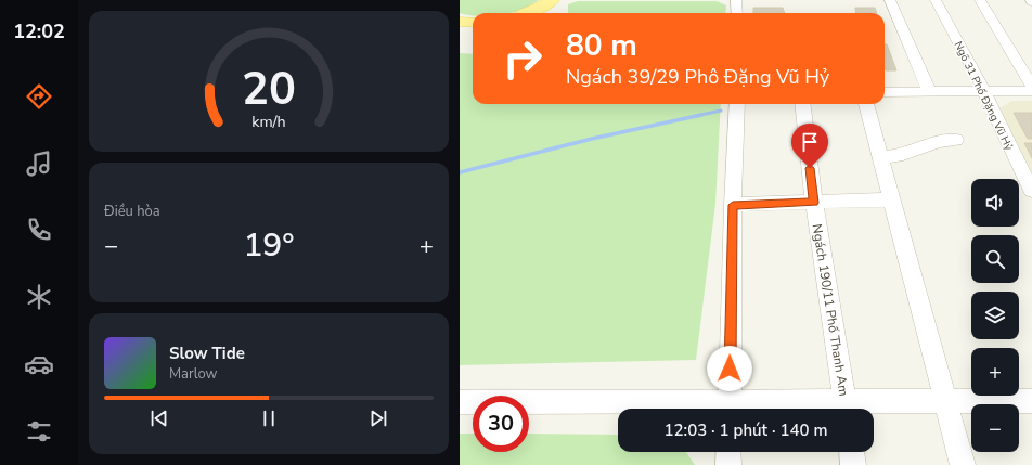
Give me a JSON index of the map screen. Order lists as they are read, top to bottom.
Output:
{
  "streets": {
    "street": ["Ngõ 31 Phố Đặng Vũ Hỷ", "Ngách 190/11 Phố Thanh Am"]
  },
  "page": {
    "tabs": "12:02",
    "turn": ["80 m", "Ngách 39/29 Phô Đặng Vũ Hỷ"],
    "tile": "Điều hòa",
    "map_buttons": ["+", "−"],
    "heat": ["−", "19°", "+"],
    "song": ["Slow Tide", "Marlow"],
    "limit": "30",
    "trip": "12:03 · 1 phút · 140 m",
    "gauge": ["20", "km/h"]
  }
}
